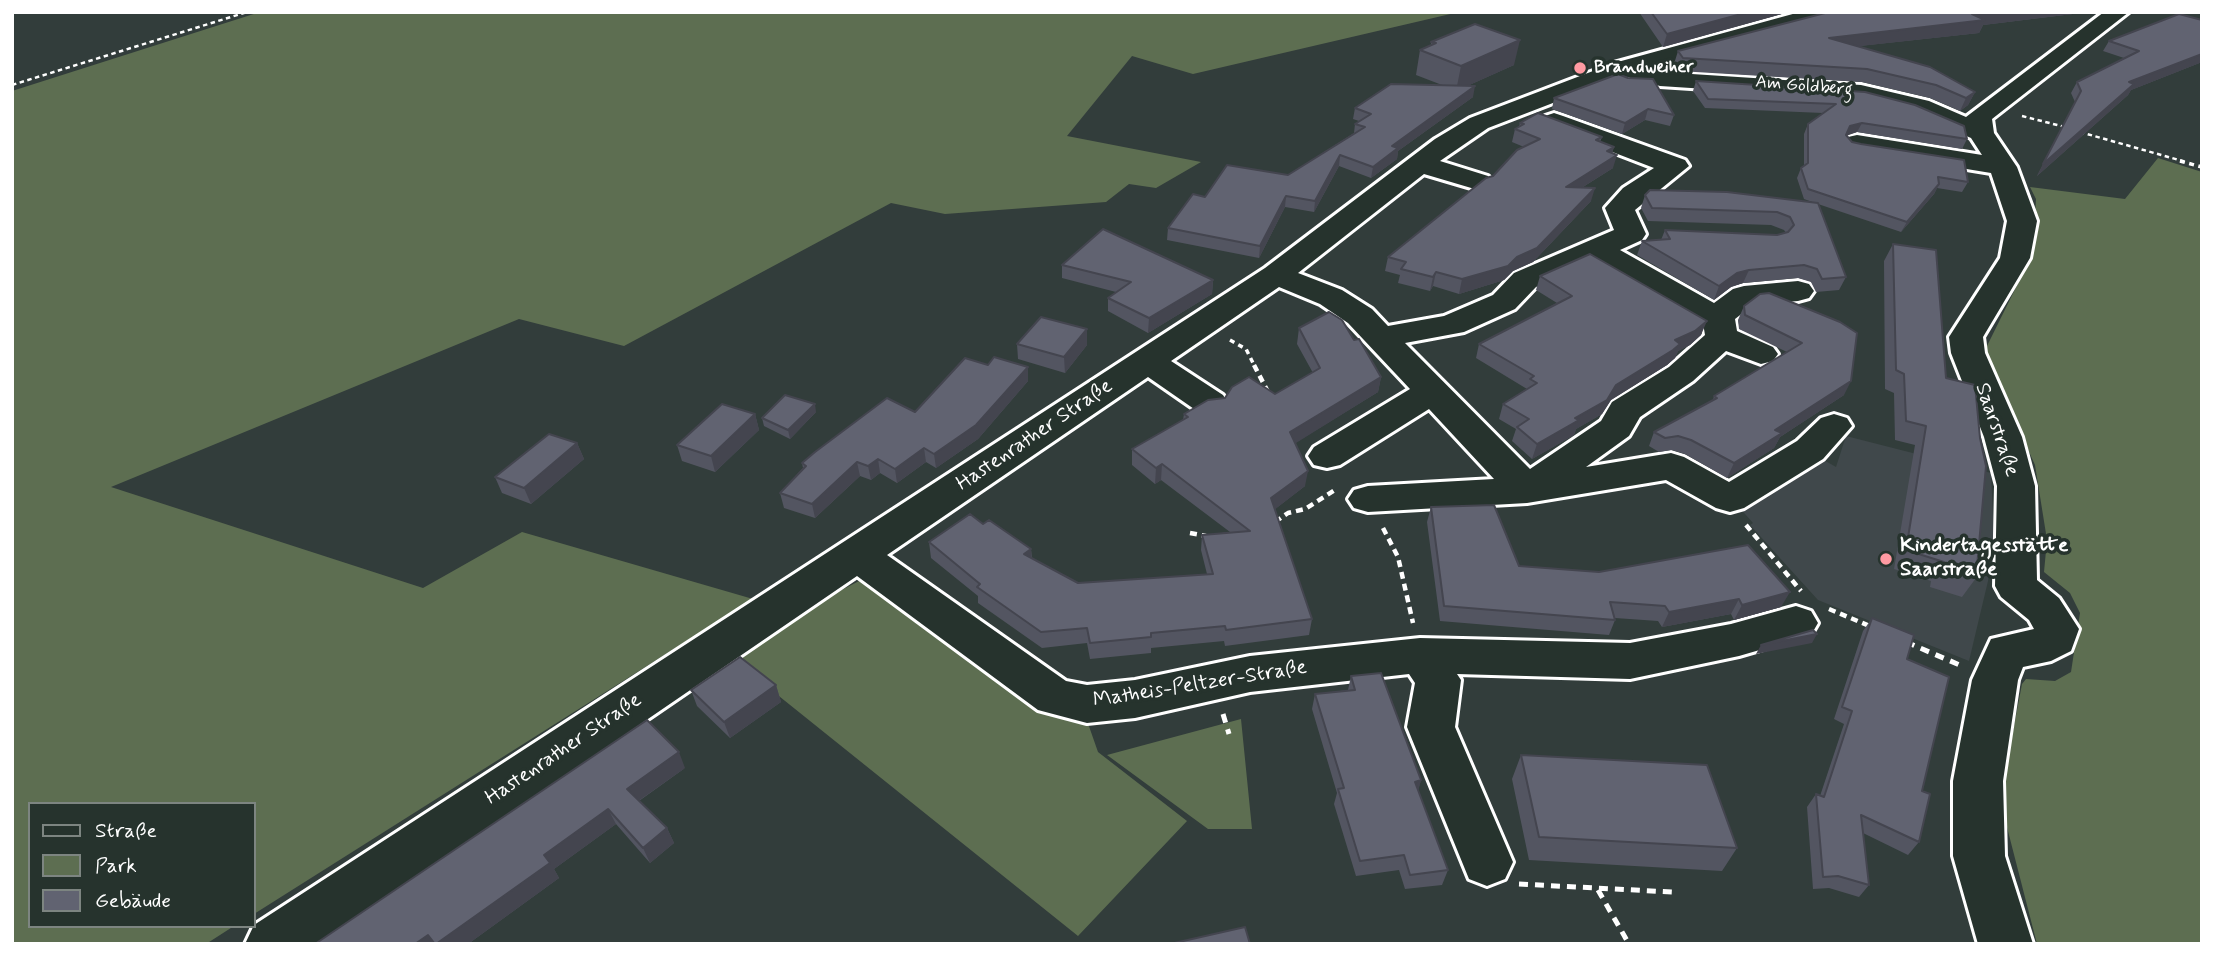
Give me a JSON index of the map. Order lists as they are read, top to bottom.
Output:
{
  "streets": {
    "street": [
      "Am Goldberg",
      "Saarstraße",
      "Hastenrather Straße",
      "Matheis-Peltzer-Straße"
    ]
  },
  "crossings": [
    ["Am Goldberg", "Saarstraße"],
    ["Am Goldberg", "Hastenrather Straße"],
    ["Hastenrather Straße", "Matheis-Peltzer-Straße"]
  ],
  "places": ["Brandweiher", "Kindertagesstätte Saarstraße"],
  "legend": ["Straße", "Park", "Gebäude"]
}
